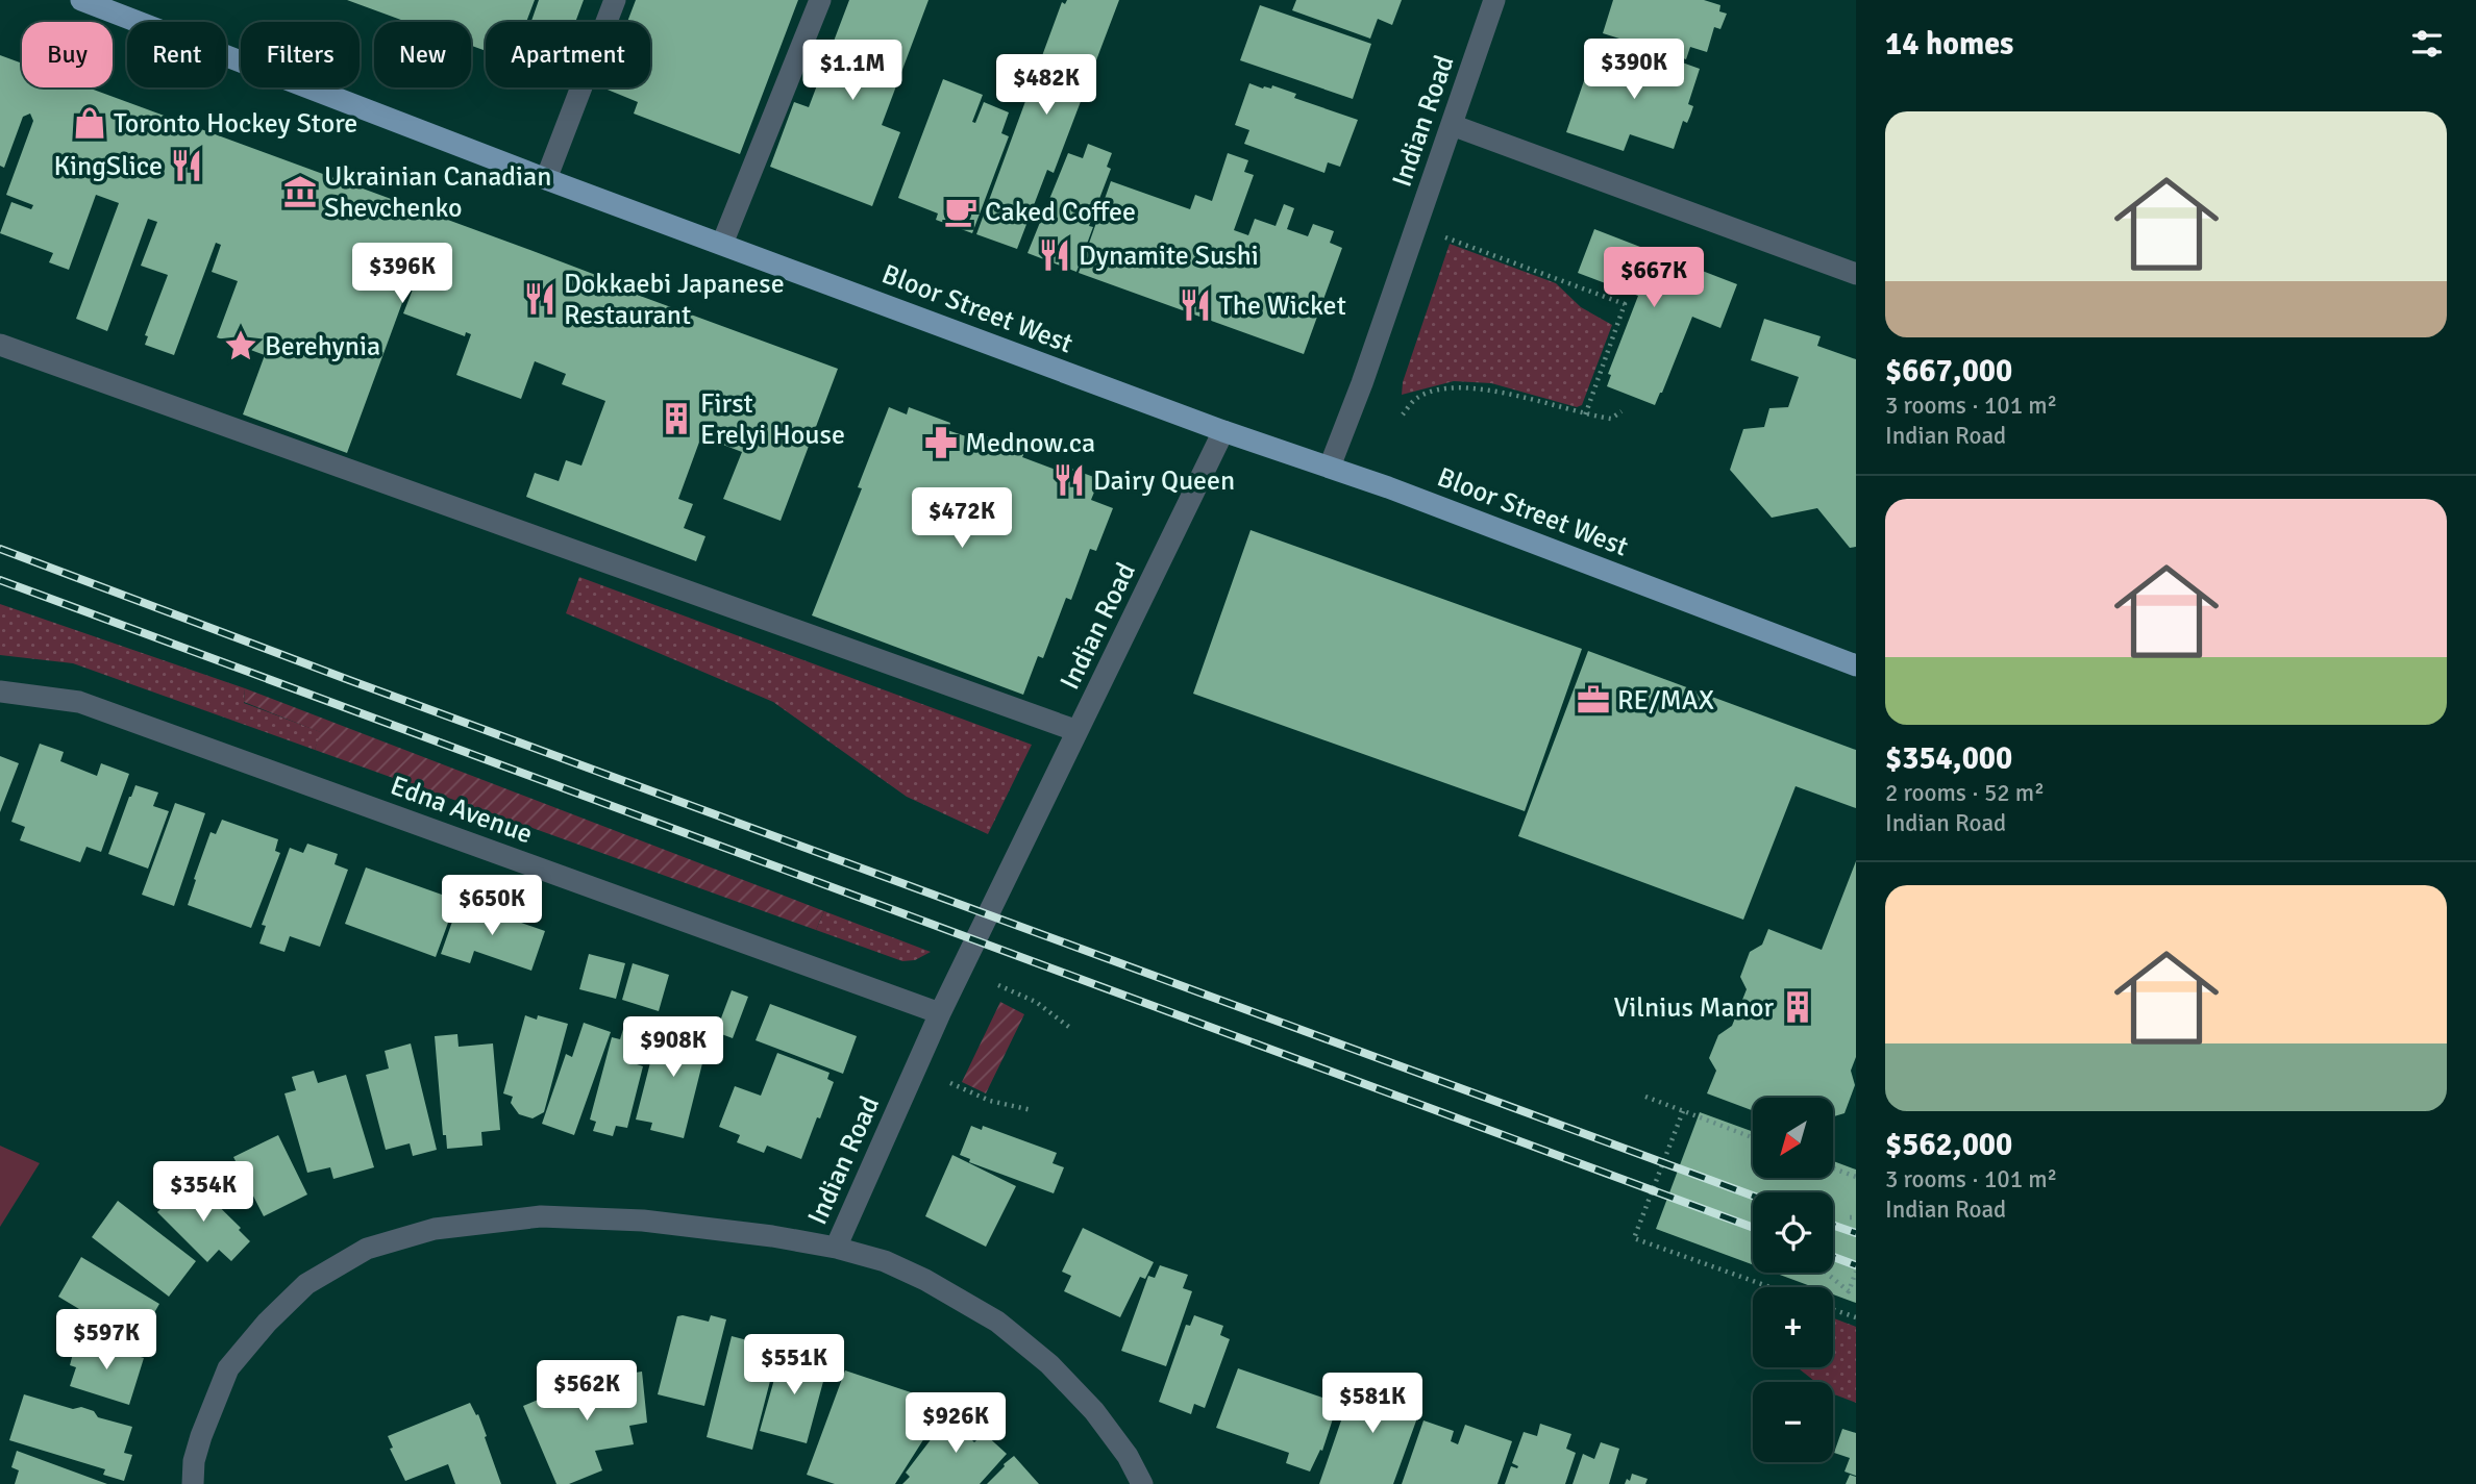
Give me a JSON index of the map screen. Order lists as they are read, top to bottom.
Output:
{
  "streets": {
    "main road": ["Bloor Street West"],
    "street": ["Indian Road", "Edna Avenue"]
  },
  "crossings": [
    ["Indian Road", "Bloor Street West"],
    ["Indian Road", "Edna Avenue"]
  ],
  "places": {
    "shop": ["Toronto Hockey Store"],
    "restaurant": [
      "KingSlice",
      "Dynamite Sushi",
      "Dokkaebi Japanese Restaurant",
      "The Wicket",
      "Dairy Queen"
    ],
    "museum": ["Ukrainian Canadian Shevchenko"],
    "cafe": ["Caked Coffee"],
    "place": ["Berehynia"],
    "building": ["First Erelyi House", "Vilnius Manor"],
    "pharmacy": ["Mednow.ca"],
    "office": ["RE/MAX"]
  },
  "north": "bottom left",
  "page": {
    "heading": "14 homes",
    "chip": [
      "Buy",
      "Rent",
      "Filters",
      "New",
      "Apartment"
    ],
    "price": [
      "$390K",
      "$1.1M",
      "$482K",
      "$396K",
      "$667K",
      "$472K",
      "$650K",
      "$908K",
      "$354K",
      "$597K",
      "$551K",
      "$562K",
      "$581K",
      "$926K"
    ],
    "list": [
      {
        "name": "$667,000",
        "note": "3 rooms · 101 m² · Indian Road"
      },
      {
        "name": "$354,000",
        "note": "2 rooms · 52 m² · Indian Road"
      },
      {
        "name": "$562,000",
        "note": "3 rooms · 101 m² · Indian Road"
      }
    ],
    "map_buttons": ["+", "−"]
  }
}
